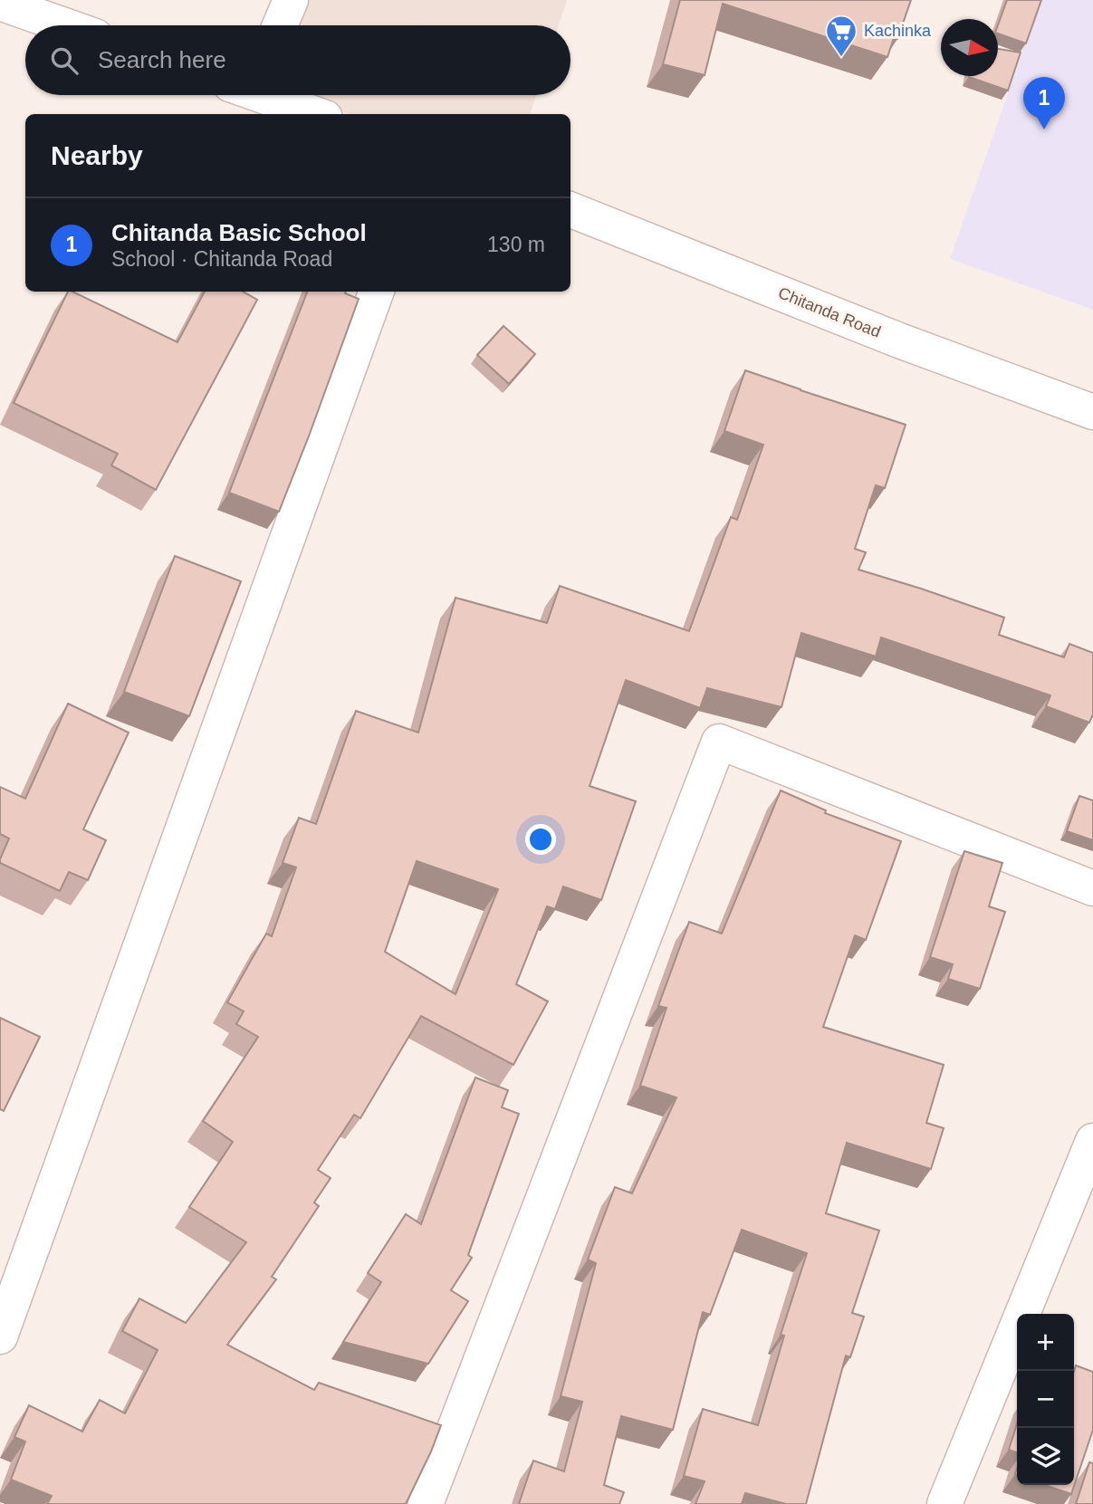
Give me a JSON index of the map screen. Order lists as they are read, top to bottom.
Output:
{
  "streets": {
    "street": ["Chitanda Road"]
  },
  "places": {
    "supermarket": ["Kachinka"]
  },
  "north": "right",
  "page": {
    "search": "Search here",
    "pins": "1",
    "heading": "Nearby",
    "list": [
      {
        "mark": "1",
        "name": "Chitanda Basic School",
        "note": "School · Chitanda Road",
        "value": "130 m"
      }
    ],
    "map_buttons": ["+", "−"]
  }
}
